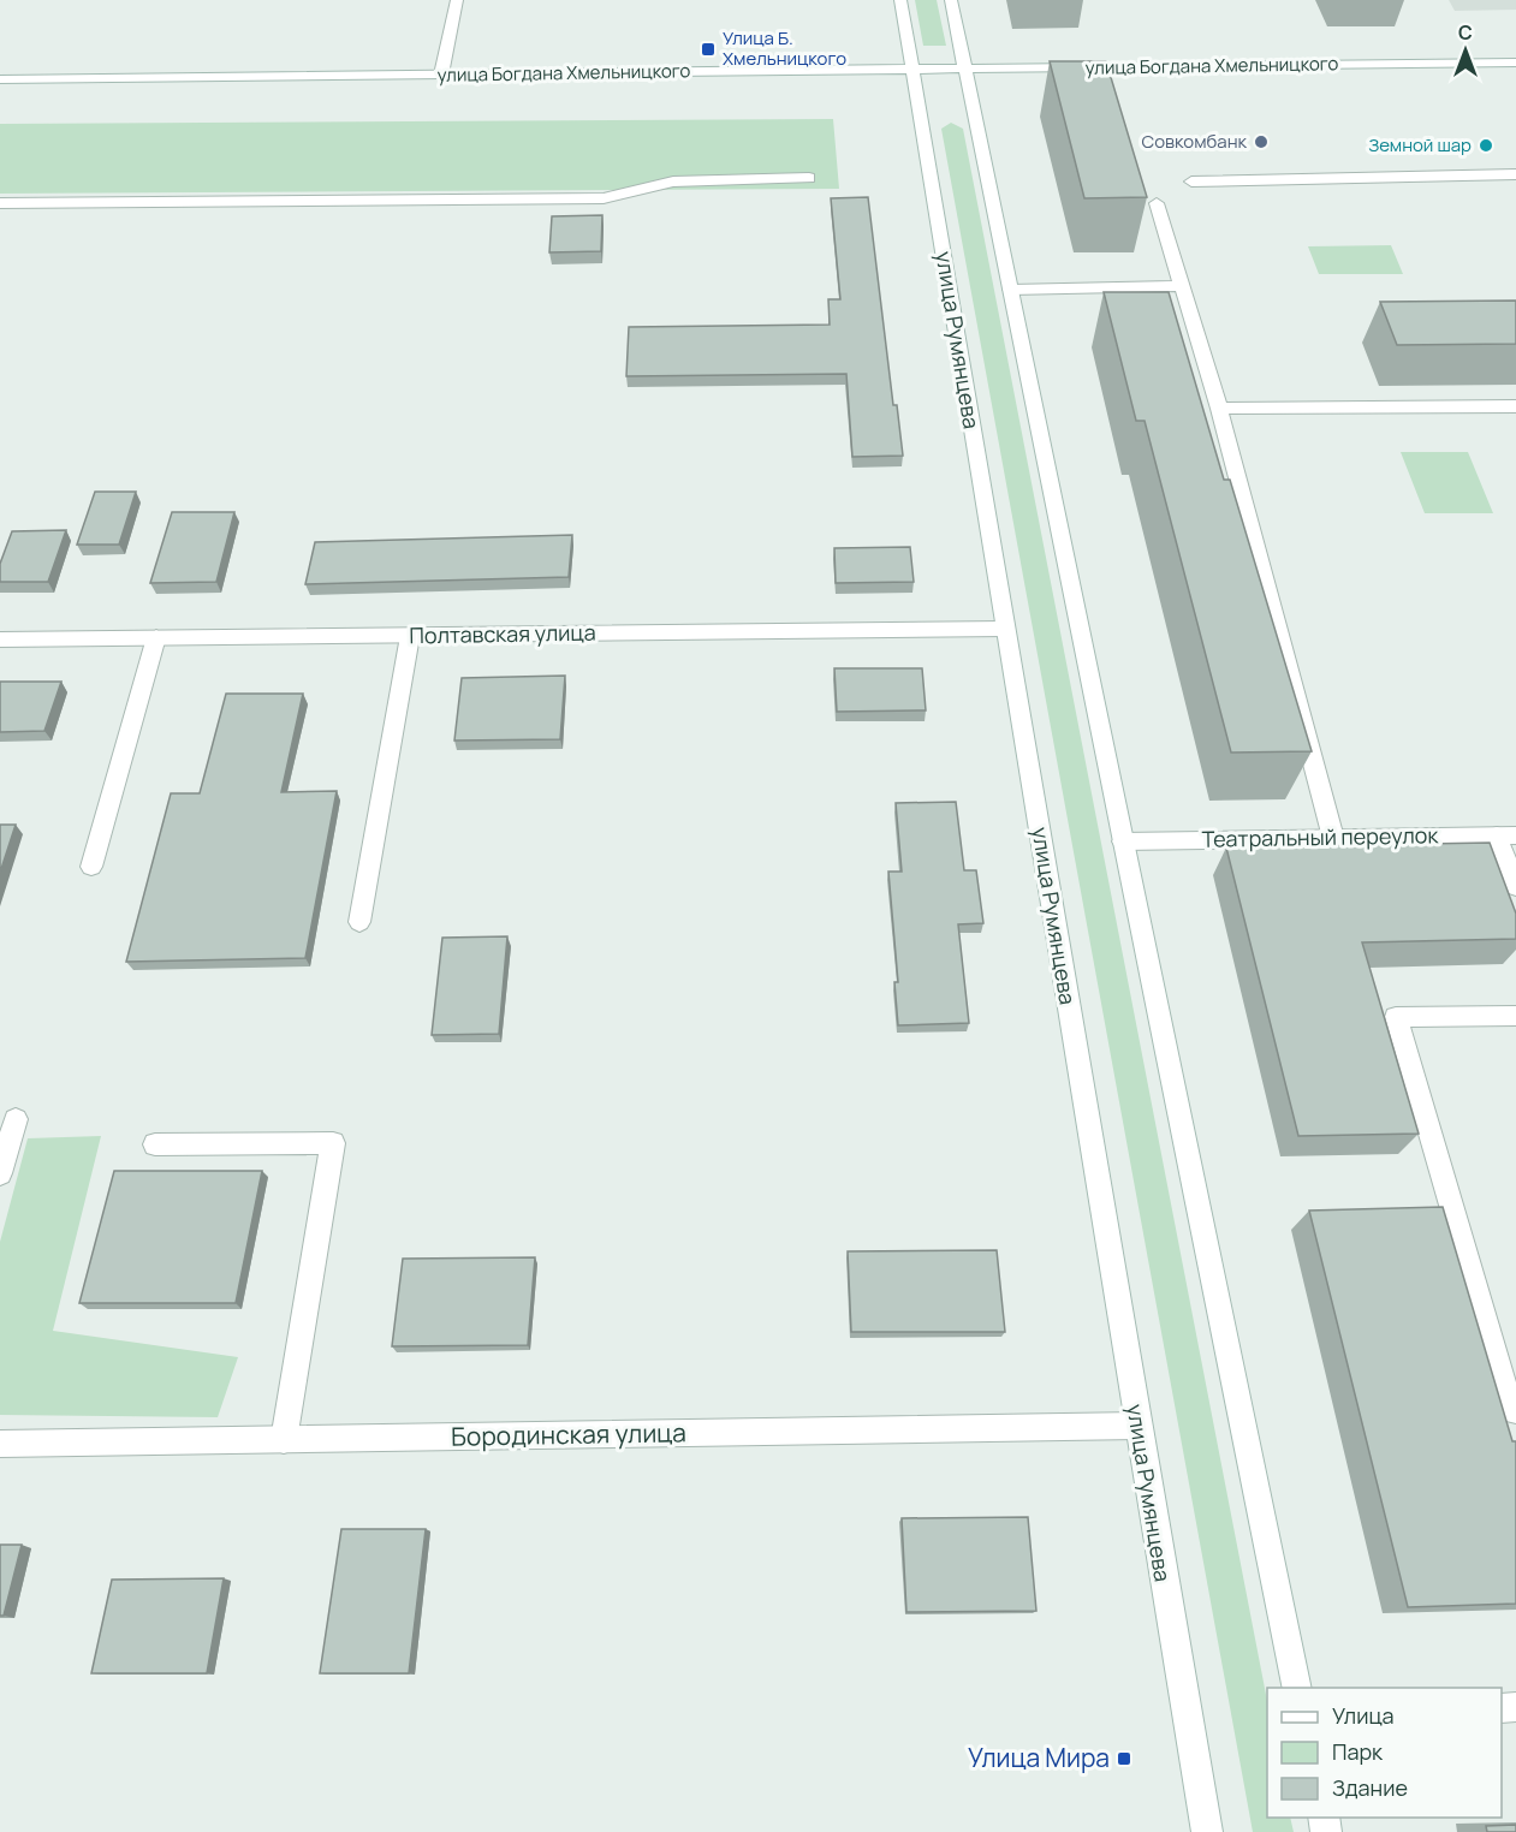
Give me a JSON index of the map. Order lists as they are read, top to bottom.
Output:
{
  "streets": {
    "main road": [
      "улица Богдана Хмельницкого",
      "улица Румянцева",
      "Полтавская улица",
      "Театральный переулок",
      "Бородинская улица"
    ]
  },
  "crossings": [
    ["улица Богдана Хмельницкого", "улица Румянцева"],
    ["улица Румянцева", "Полтавская улица"],
    ["улица Румянцева", "Бородинская улица"]
  ],
  "places": {
    "transit": ["Улица Б. Хмельницкого", "Улица Мира"],
    "other": ["Совкомбанк", "Земной шар"]
  },
  "legend": ["Улица", "Парк", "Здание"],
  "north": "top"
}
